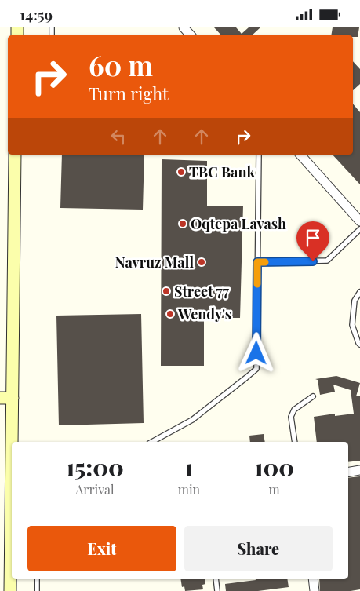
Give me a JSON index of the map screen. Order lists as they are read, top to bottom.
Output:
{
  "places": [
    "TBC Bank",
    "Oqtepa Lavash",
    "Navruz Mall",
    "Street 77",
    "Wendy's"
  ],
  "page": {
    "status": "14:59",
    "turn": ["60 m", "Turn right"],
    "eta": [
      "15:00",
      "Arrival",
      "1",
      "min",
      "100",
      "m"
    ],
    "buttons": ["Exit", "Share"]
  }
}
